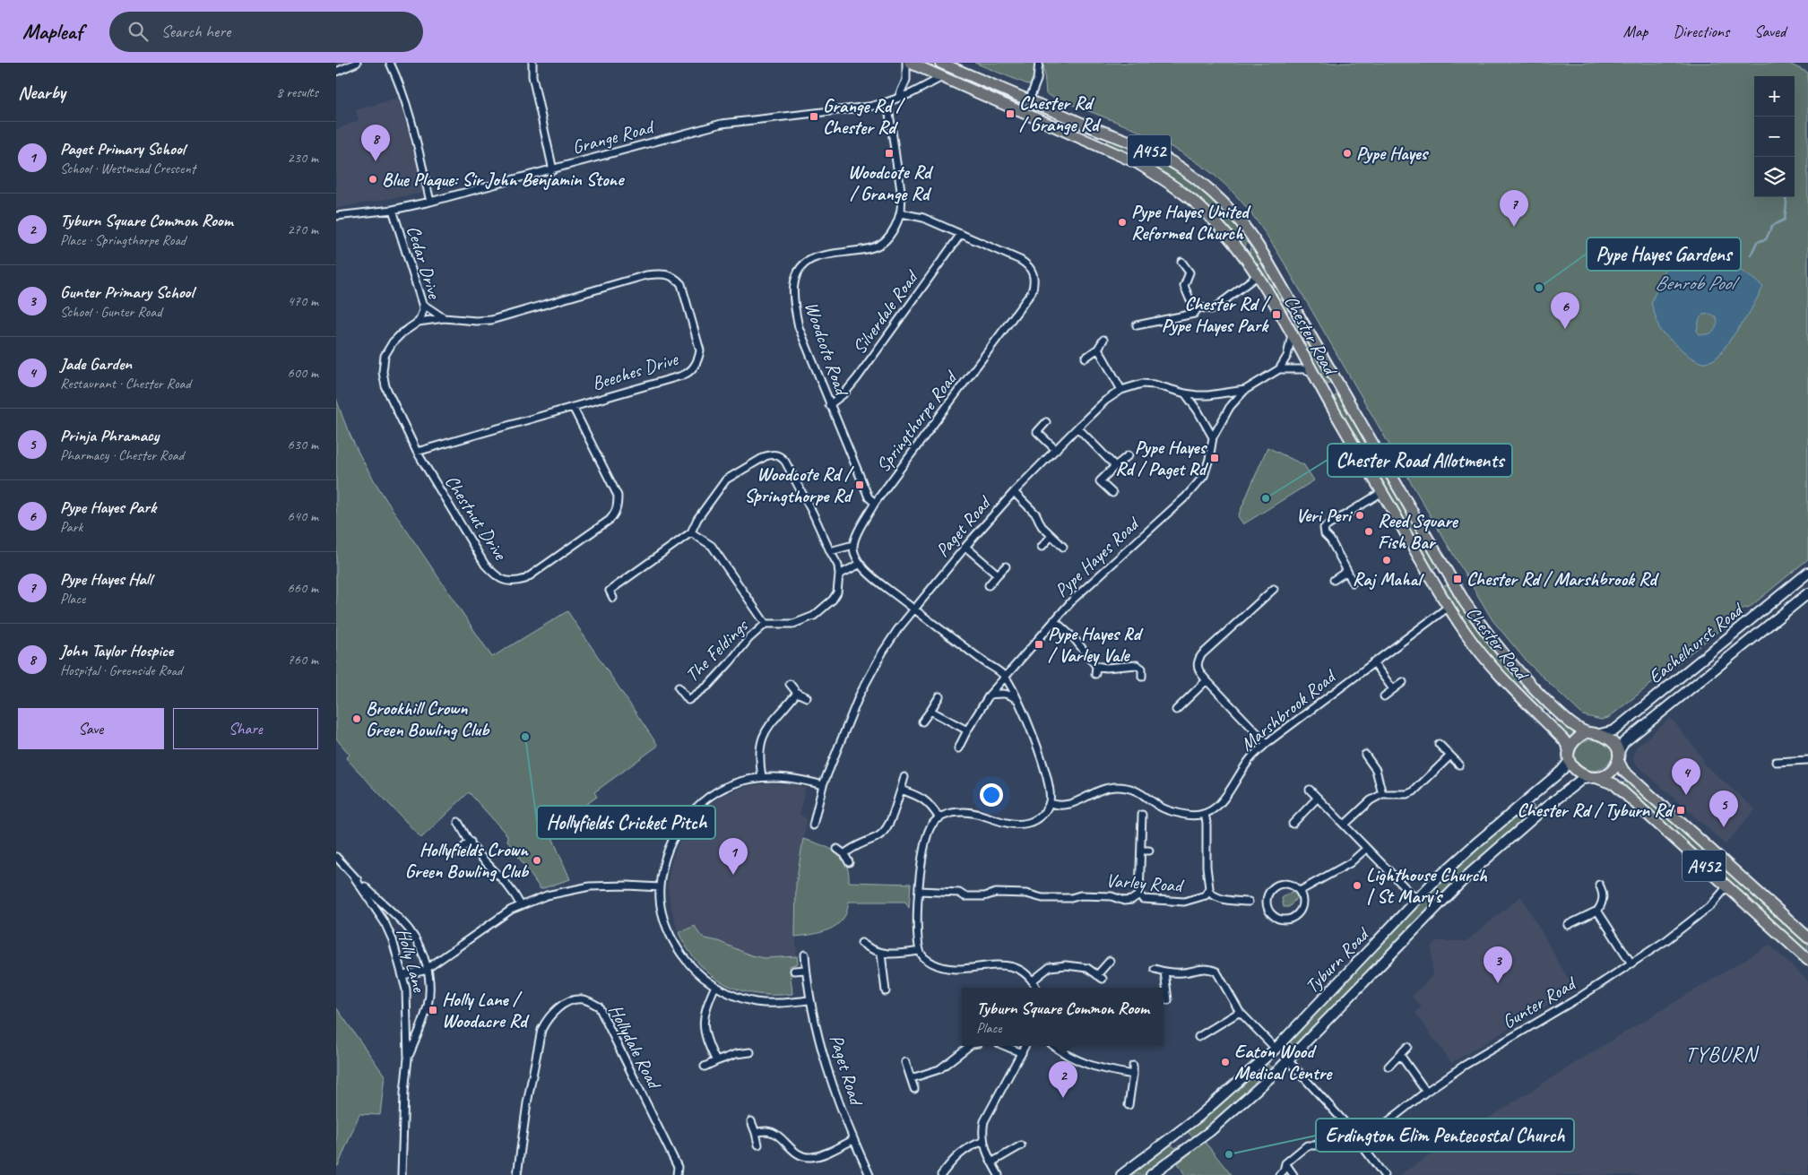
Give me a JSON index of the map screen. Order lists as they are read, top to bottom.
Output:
{
  "streets": {
    "highway": ["A452", "Chester Road"],
    "main road": ["Eachelhurst Road", "Tyburn Road"],
    "street": [
      "Grange Road",
      "Cedar Drive",
      "Silverdale Road",
      "Woodcote Road",
      "Beeches Drive",
      "Springthorpe Road",
      "Chestnut Drive",
      "Paget Road",
      "Pype Hayes Road",
      "The Feldings",
      "Marshbrook Road",
      "Varley Road",
      "Holly Lane",
      "Gunter Road",
      "Hollydale Road"
    ]
  },
  "crossings": [
    ["Grange Road", "Cedar Drive"],
    ["Grange Road", "Chester Road"],
    ["Grange Road", "Woodcote Road"],
    ["A452", "Chester Road"],
    ["A452", "Eachelhurst Road"],
    ["A452", "Tyburn Road"],
    ["A452", "Gunter Road"],
    ["Cedar Drive", "Beeches Drive"],
    ["Cedar Drive", "Chestnut Drive"],
    ["Silverdale Road", "Woodcote Road"],
    ["Silverdale Road", "Springthorpe Road"],
    ["Chester Road", "Eachelhurst Road"],
    ["Chester Road", "Marshbrook Road"],
    ["Chester Road", "Tyburn Road"],
    ["Woodcote Road", "Springthorpe Road"],
    ["Beeches Drive", "Chestnut Drive"],
    ["Paget Road", "Pype Hayes Road"],
    ["Eachelhurst Road", "Tyburn Road"],
    ["Marshbrook Road", "Varley Road"]
  ],
  "districts": ["TYBURN"],
  "water": ["Benrob Pool"],
  "places": {
    "transit": [
      "Chester Rd / Grange Rd",
      "Grange Rd / Chester Rd",
      "Woodcote Rd / Grange Rd",
      "Chester Rd / Pype Hayes Park",
      "Pype Hayes Rd / Paget Rd",
      "Woodcote Rd / Springthorpe Rd",
      "Chester Rd / Marshbrook Rd",
      "Pype Hayes Rd / Varley Vale",
      "Chester Rd / Tyburn Rd",
      "Holly Lane / Woodacre Rd"
    ],
    "other": [
      "Pype Hayes",
      "Blue Plaque: Sir John Benjamin Stone",
      "Pype Hayes United Reformed Church",
      "Pype Hayes Gardens",
      "Chester Road Allotments",
      "Veri Peri",
      "Reed Square Fish Bar",
      "Raj Mahal",
      "Brookhill Crown Green Bowling Club",
      "Hollyfields Cricket Pitch",
      "Hollyfields Crown Green Bowling Club",
      "Lighthouse Church | St Mary's",
      "Eaton Wood Medical Centre",
      "Erdington Elim Pentecostal Church"
    ]
  },
  "page": {
    "header": "Mapleaf",
    "search": "Search here",
    "nav": ["Map", "Directions", "Saved"],
    "heading": ["Nearby", "8 results"],
    "map_buttons": ["+", "−"],
    "list": [
      {
        "mark": "1",
        "name": "Paget Primary School",
        "note": "School · Westmead Crescent",
        "value": "230 m"
      },
      {
        "mark": "2",
        "name": "Tyburn Square Common Room",
        "note": "Place · Springthorpe Road",
        "value": "270 m"
      },
      {
        "mark": "3",
        "name": "Gunter Primary School",
        "note": "School · Gunter Road",
        "value": "470 m"
      },
      {
        "mark": "4",
        "name": "Jade Garden",
        "note": "Restaurant · Chester Road",
        "value": "600 m"
      },
      {
        "mark": "5",
        "name": "Prinja Phramacy",
        "note": "Pharmacy · Chester Road",
        "value": "630 m"
      },
      {
        "mark": "6",
        "name": "Pype Hayes Park",
        "note": "Park",
        "value": "640 m"
      },
      {
        "mark": "7",
        "name": "Pype Hayes Hall",
        "note": "Place",
        "value": "660 m"
      },
      {
        "mark": "8",
        "name": "John Taylor Hospice",
        "note": "Hospital · Greenside Road",
        "value": "760 m"
      }
    ],
    "pins": [
      "8",
      "7",
      "6",
      "4",
      "5",
      "1",
      "3",
      "2"
    ],
    "buttons": ["Save", "Share"],
    "popup": ["Tyburn Square Common Room", "Place"]
  }
}
